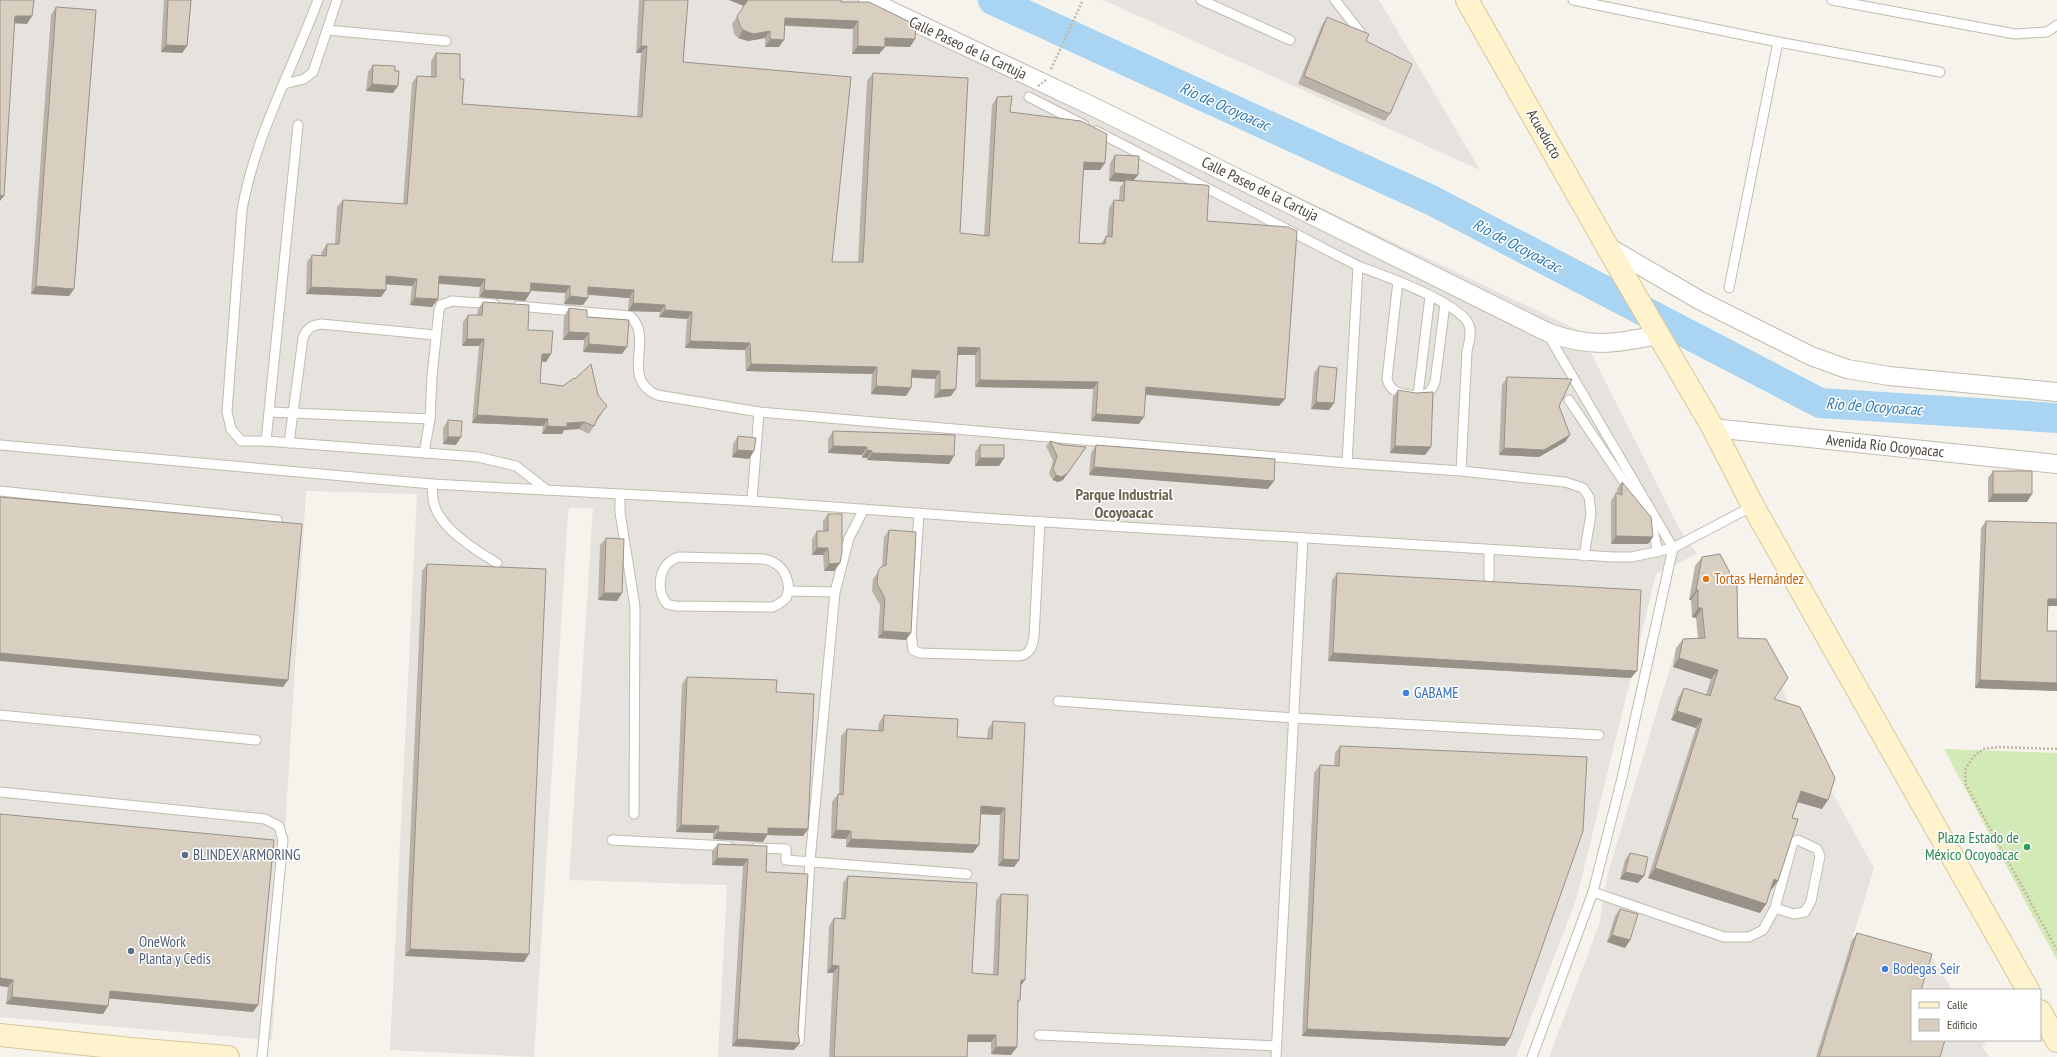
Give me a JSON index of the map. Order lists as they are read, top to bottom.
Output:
{
  "streets": {
    "main road": ["Acueducto"],
    "street": ["Calle Paseo de la Cartuja", "Avenida Río Ocoyoacac"]
  },
  "crossings": [
    ["Calle Paseo de la Cartuja", "Acueducto"],
    ["Acueducto", "Avenida Río Ocoyoacac"]
  ],
  "districts": ["Parque Industrial Ocoyoacac"],
  "water": ["Rio de Ocoyoacac"],
  "places": [
    "Tortas Hernández",
    "GABAME",
    "Plaza Estado de México Ocoyoacac",
    "BLINDEX ARMORING",
    "OneWork Planta y Cedis",
    "Bodegas Seir"
  ],
  "legend": ["Calle", "Edificio"]
}
